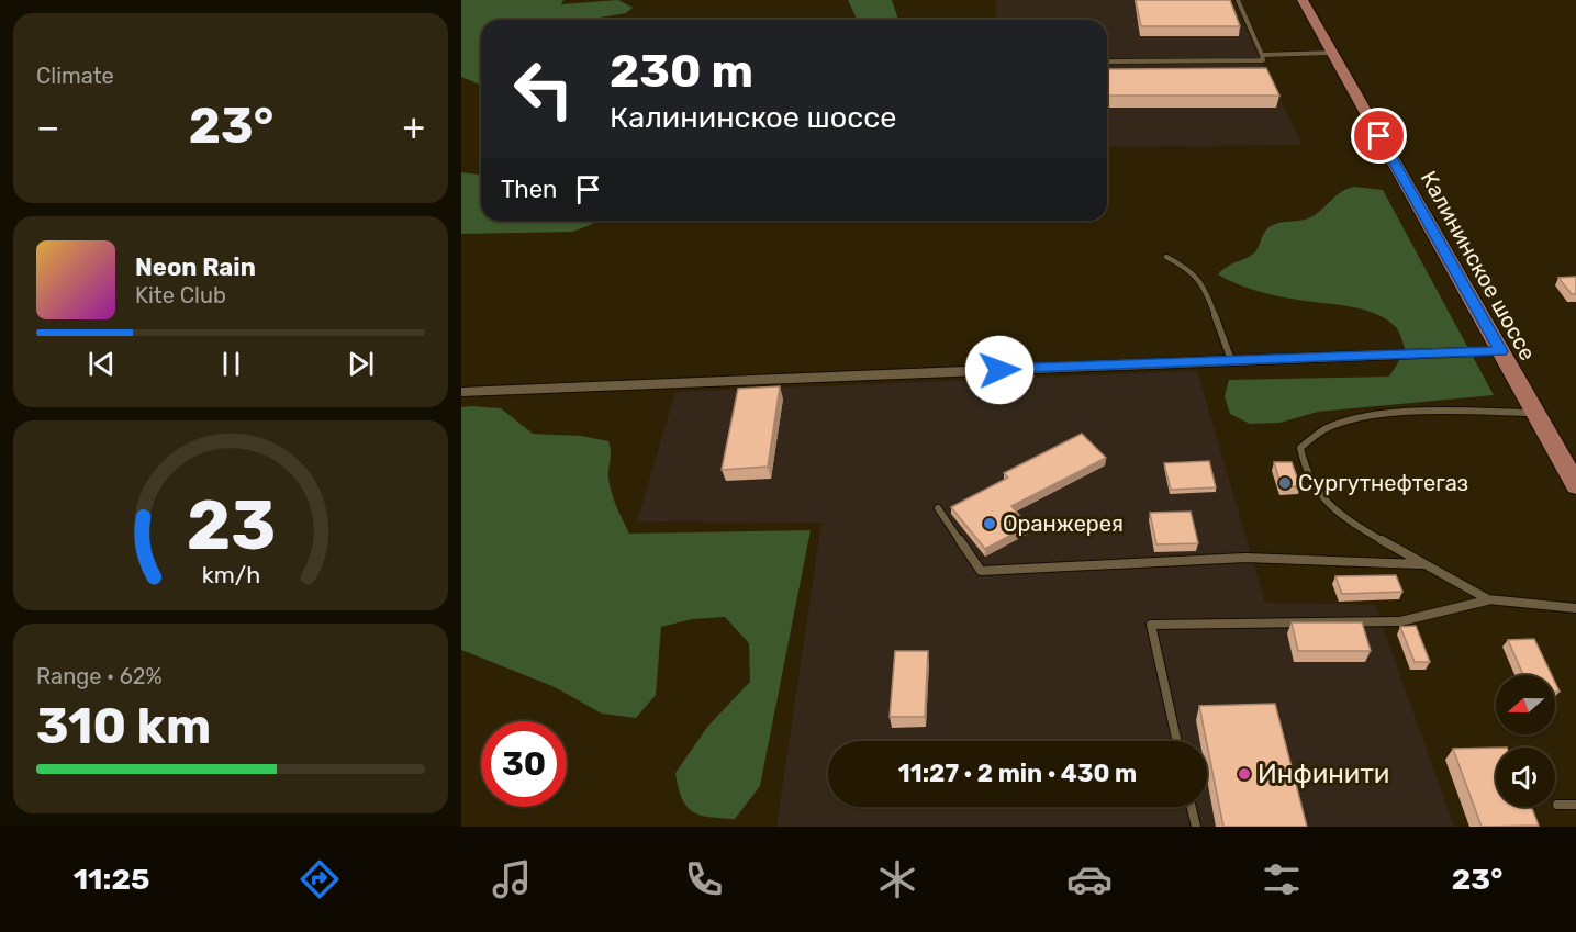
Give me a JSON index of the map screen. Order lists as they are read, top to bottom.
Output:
{
  "streets": {
    "main road": ["Калининское шоссе"]
  },
  "places": ["Сургутнефтегаз", "Оранжерея", "Инфинити"],
  "north": "left",
  "page": {
    "tile": [
      "Climate",
      ["Range · 62%", "310 km"]
    ],
    "turn": ["230 m", "Калининское шоссе"],
    "heat": ["−", "23°", "+"],
    "then": "Then",
    "song": ["Neon Rain", "Kite Club"],
    "limit": "30",
    "trip": "11:27 · 2 min · 430 m",
    "tabs": ["11:25", "23°"],
    "gauge": ["23", "km/h"]
  }
}
